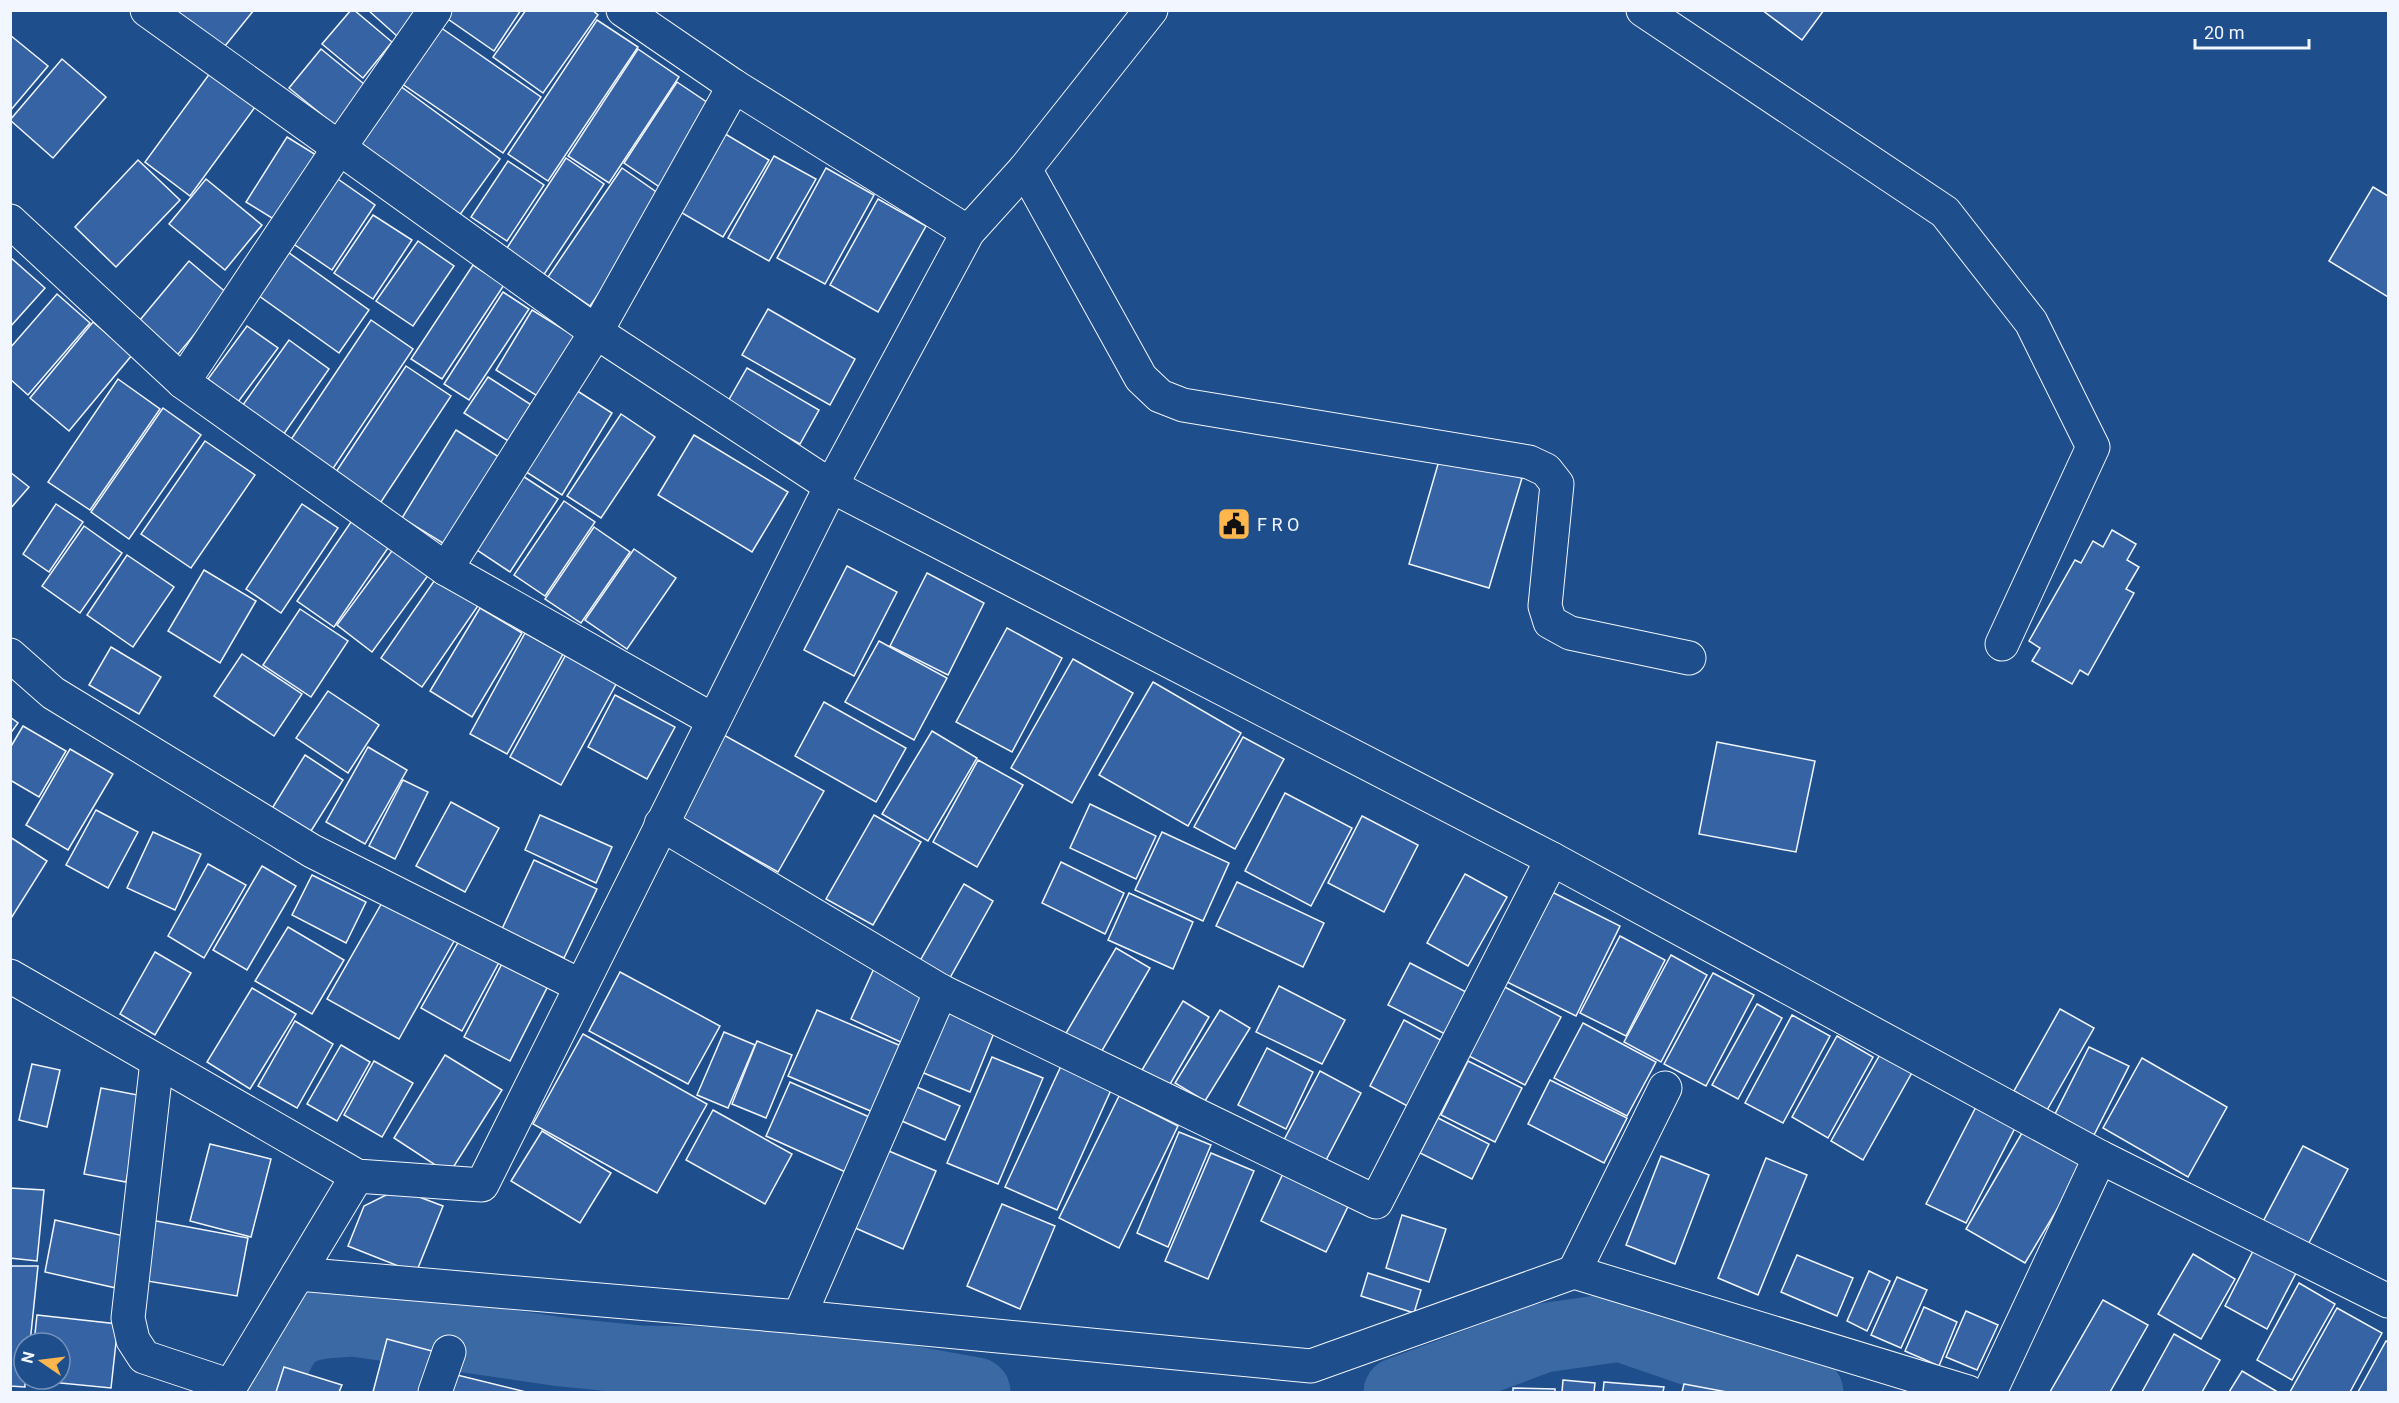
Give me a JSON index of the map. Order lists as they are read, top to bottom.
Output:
{
  "places": {
    "public building": ["F R O"]
  },
  "scale_bar": "20 m",
  "north": "left"
}
